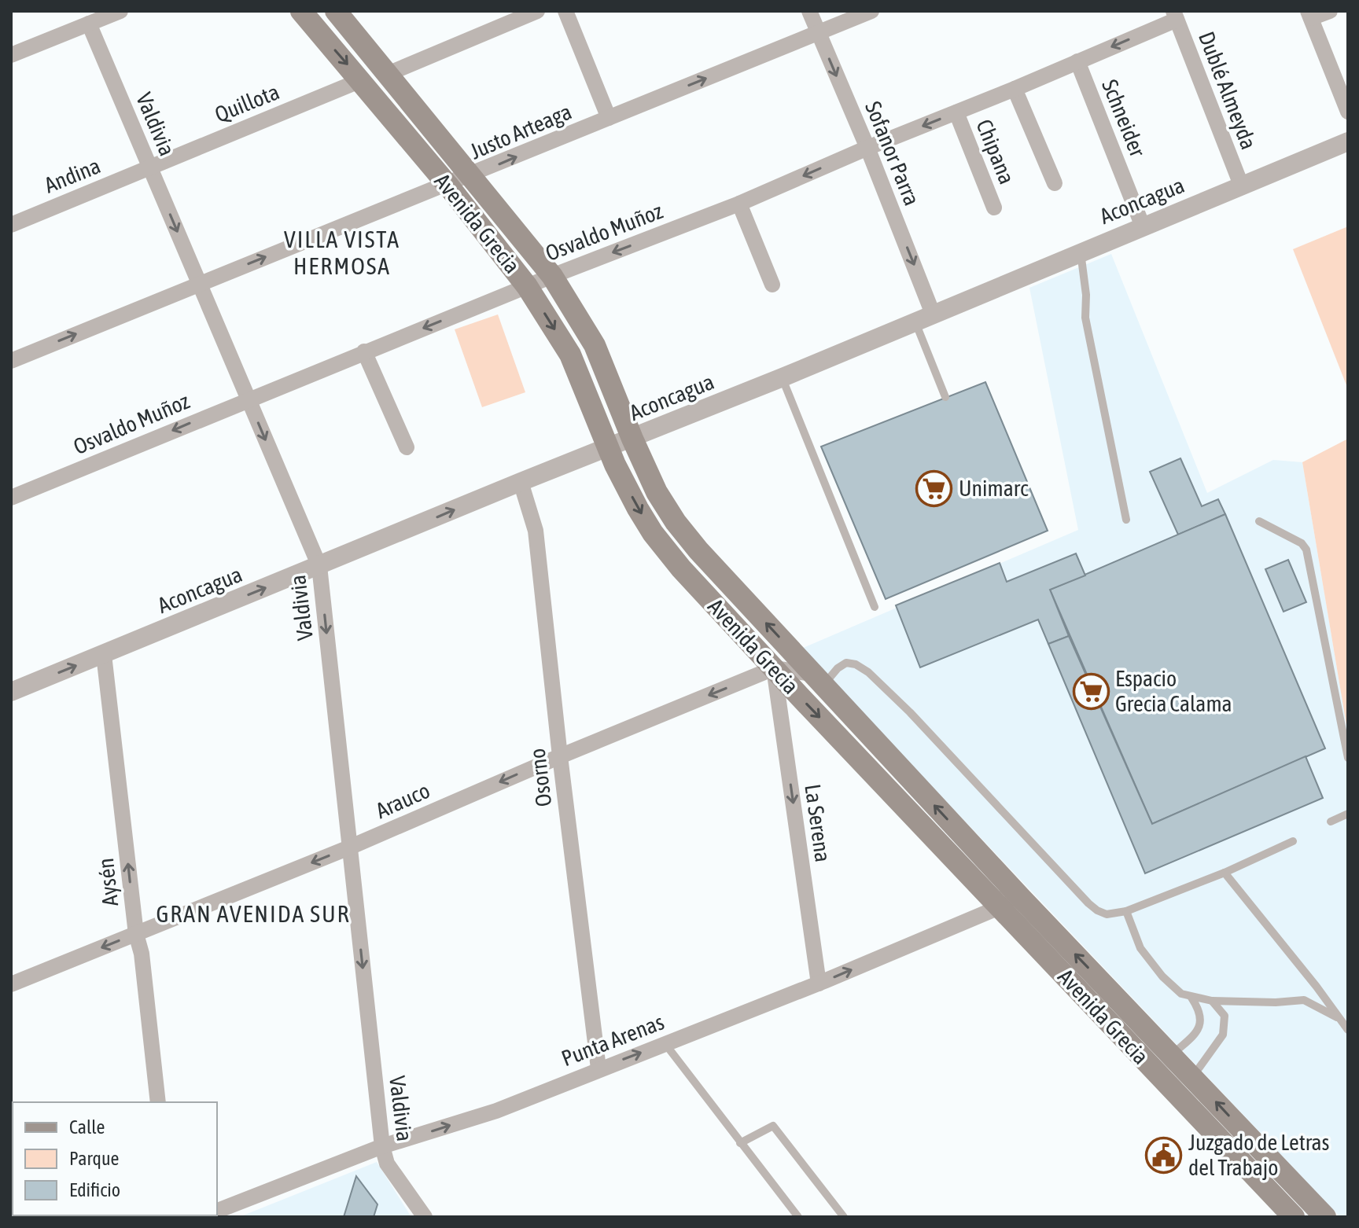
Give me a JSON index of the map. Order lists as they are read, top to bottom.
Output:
{
  "streets": {
    "main road": ["Avenida Grecia"],
    "street": [
      "Dublé Almeyda",
      "Quillota",
      "Schneider",
      "Valdivia",
      "Justo Arteaga",
      "Chipana",
      "Sofanor Parra",
      "Andina",
      "Aconcagua",
      "Osvaldo Muñoz",
      "Osorno",
      "Arauco",
      "La Serena",
      "Aysén",
      "Punta Arenas"
    ]
  },
  "crossings": [
    ["Dublé Almeyda", "Aconcagua"],
    ["Dublé Almeyda", "Osvaldo Muñoz"],
    ["Quillota", "Valdivia"],
    ["Quillota", "Andina"],
    ["Quillota", "Avenida Grecia"],
    ["Schneider", "Aconcagua"],
    ["Schneider", "Osvaldo Muñoz"],
    ["Valdivia", "Justo Arteaga"],
    ["Valdivia", "Andina"],
    ["Valdivia", "Aconcagua"],
    ["Valdivia", "Osvaldo Muñoz"],
    ["Valdivia", "Arauco"],
    ["Valdivia", "Punta Arenas"],
    ["Justo Arteaga", "Sofanor Parra"],
    ["Justo Arteaga", "Avenida Grecia"],
    ["Chipana", "Osvaldo Muñoz"],
    ["Sofanor Parra", "Aconcagua"],
    ["Sofanor Parra", "Osvaldo Muñoz"],
    ["Aconcagua", "Avenida Grecia"],
    ["Aconcagua", "Osorno"],
    ["Aconcagua", "Aysén"],
    ["Avenida Grecia", "Osvaldo Muñoz"],
    ["Avenida Grecia", "Arauco"],
    ["Avenida Grecia", "La Serena"],
    ["Avenida Grecia", "Punta Arenas"],
    ["Osorno", "Arauco"],
    ["Osorno", "Punta Arenas"],
    ["Arauco", "La Serena"],
    ["Arauco", "Aysén"],
    ["La Serena", "Punta Arenas"]
  ],
  "one_way": [
    "Valdivia",
    "Justo Arteaga",
    "Sofanor Parra",
    "Aconcagua",
    "Osvaldo Muñoz",
    "Arauco",
    "La Serena",
    "Aysén",
    "Punta Arenas"
  ],
  "districts": ["VILLA VISTA HERMOSA", "GRAN AVENIDA SUR"],
  "places": {
    "supermarket": ["Unimarc", "Espacio Grecia Calama"],
    "public building": ["Juzgado de Letras del Trabajo"]
  },
  "legend": ["Calle", "Parque", "Edificio"]
}
